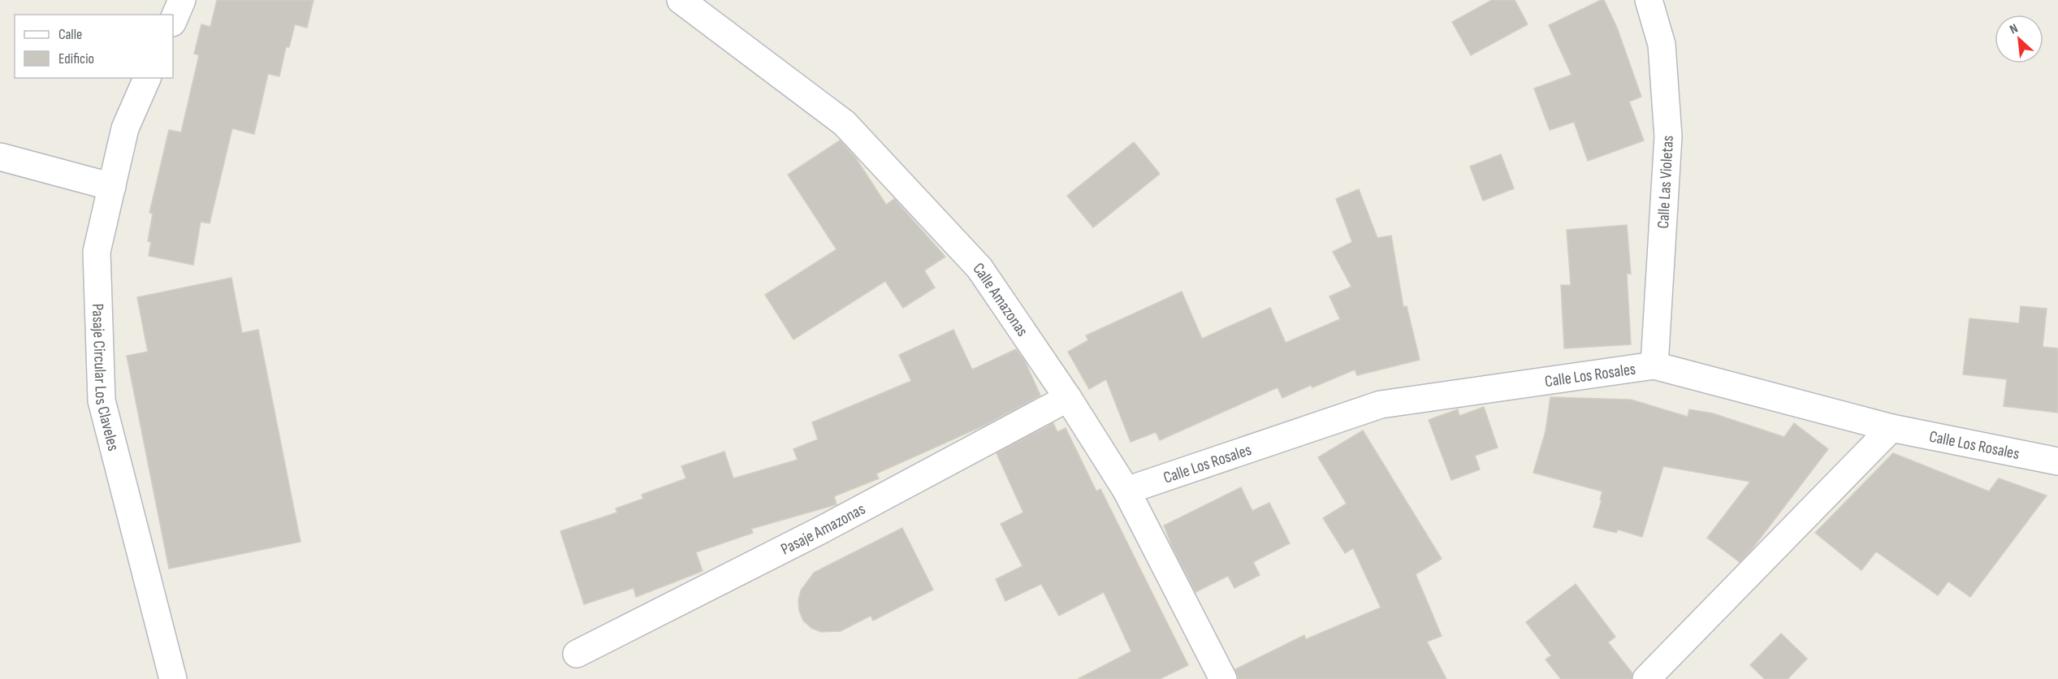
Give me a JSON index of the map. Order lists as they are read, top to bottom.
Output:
{
  "streets": {
    "street": [
      "Calle Las Violetas",
      "Calle Amazonas",
      "Calle Los Rosales",
      "Pasaje Circular Los Claveles",
      "Pasaje Amazonas"
    ]
  },
  "crossings": [
    ["Calle Las Violetas", "Calle Los Rosales"],
    ["Calle Amazonas", "Calle Los Rosales"],
    ["Calle Amazonas", "Pasaje Amazonas"]
  ],
  "legend": ["Calle", "Edificio"],
  "north": "top left"
}
